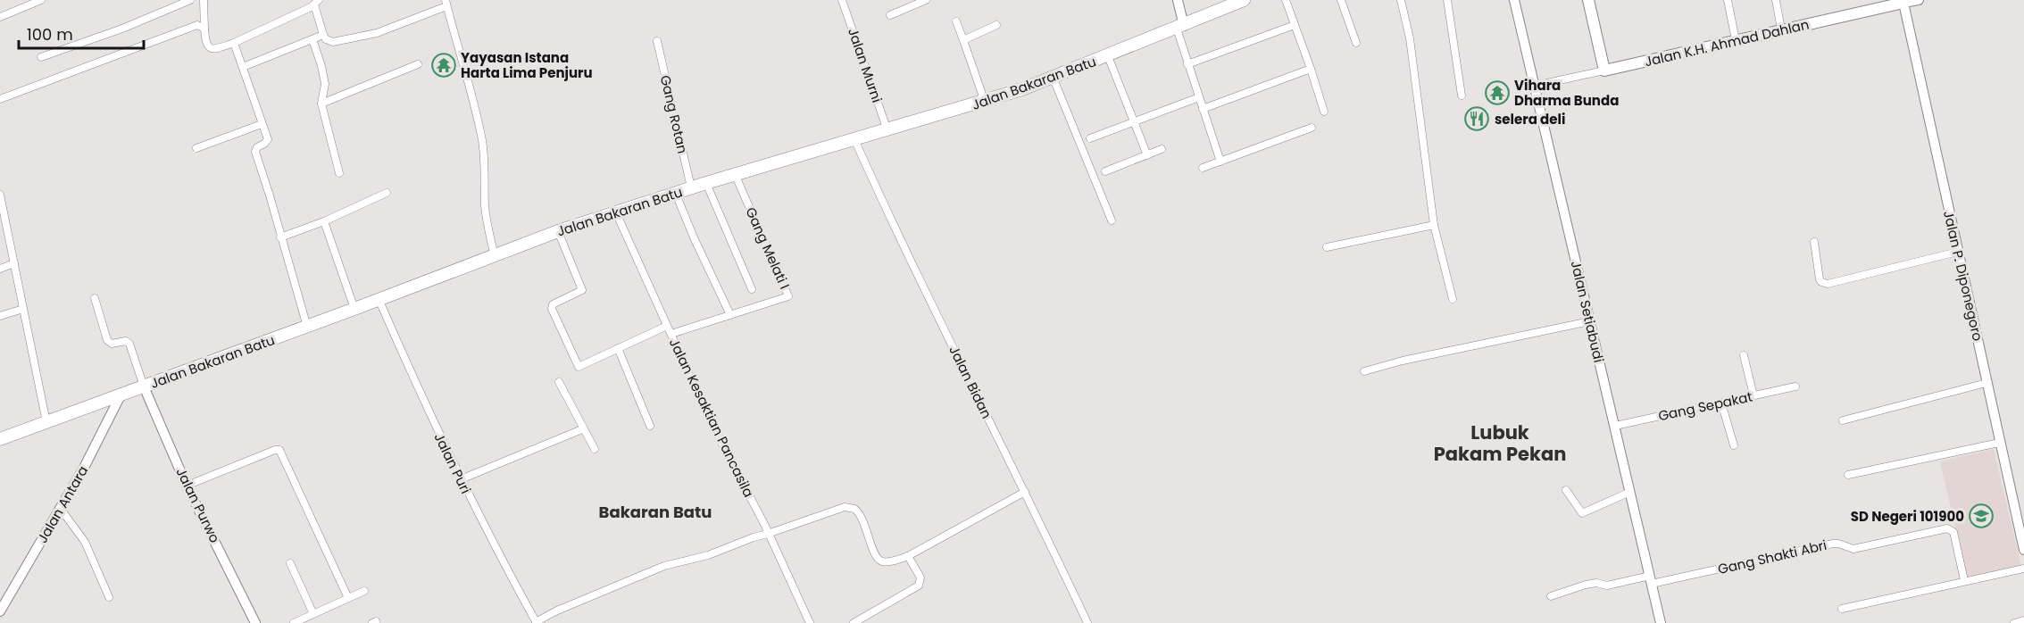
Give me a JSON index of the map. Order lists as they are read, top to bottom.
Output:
{
  "streets": {
    "highway": ["Jalan Bakaran Batu"],
    "main road": ["Jalan K.H. Ahmad Dahlan"],
    "street": [
      "Jalan Murni",
      "Gang Rotan",
      "Gang Melati I",
      "Jalan P. Diponegoro",
      "Jalan Setiabudi",
      "Jalan Bidan",
      "Gang Sepakat",
      "Jalan Kesaktian Pancasila",
      "Jalan Puri",
      "Jalan Antara",
      "Jalan Purwo",
      "Gang Shakti Abri"
    ]
  },
  "crossings": [
    ["Jalan K.H. Ahmad Dahlan", "Jalan P. Diponegoro"],
    ["Jalan K.H. Ahmad Dahlan", "Jalan Setiabudi"],
    ["Jalan Murni", "Jalan Bakaran Batu"],
    ["Jalan Bakaran Batu", "Gang Rotan"],
    ["Jalan Bakaran Batu", "Gang Melati I"],
    ["Jalan Bakaran Batu", "Jalan Bidan"],
    ["Jalan Bakaran Batu", "Jalan Kesaktian Pancasila"],
    ["Jalan Bakaran Batu", "Jalan Puri"],
    ["Jalan Bakaran Batu", "Jalan Antara"],
    ["Jalan Bakaran Batu", "Jalan Purwo"],
    ["Jalan Setiabudi", "Gang Sepakat"],
    ["Jalan Setiabudi", "Gang Shakti Abri"]
  ],
  "districts": ["Lubuk Pakam Pekan", "Bakaran Batu"],
  "places": {
    "temple": ["Yayasan Istana Harta Lima Penjuru", "Vihara Dharma Bunda"],
    "restaurant": ["selera deli"],
    "school or university": ["SD Negeri 101900"]
  },
  "scale_bar": "100 m"
}
